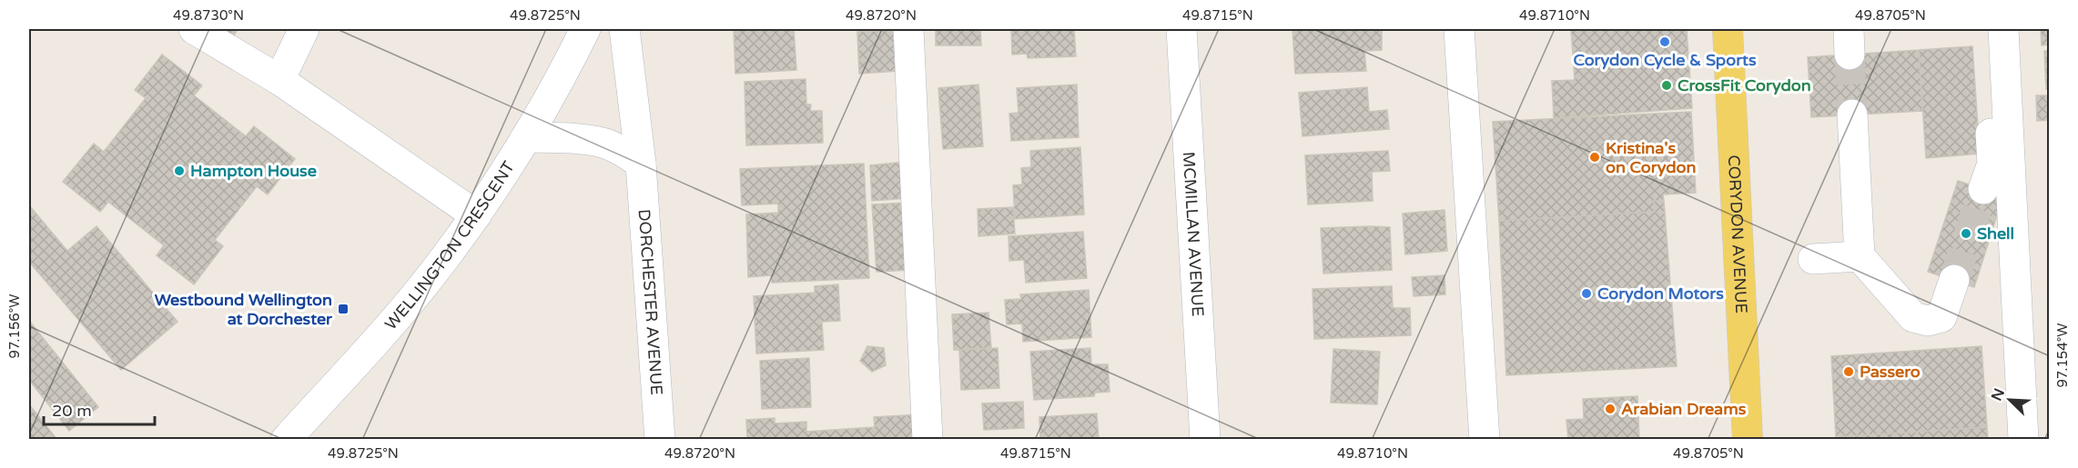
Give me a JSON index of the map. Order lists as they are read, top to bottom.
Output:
{
  "streets": {
    "main road": ["CORYDON AVENUE"],
    "street": ["MCMILLAN AVENUE", "WELLINGTON CRESCENT", "DORCHESTER AVENUE"]
  },
  "places": {
    "other": [
      "Corydon Cycle & Sports",
      "CrossFit Corydon",
      "Kristina's on Corydon",
      "Hampton House",
      "Shell",
      "Corydon Motors",
      "Passero",
      "Arabian Dreams"
    ],
    "transit": ["Westbound Wellington at Dorchester"]
  },
  "scale_bar": "20 m",
  "north": "top left",
  "coordinates": [
    "49.8730°N",
    "49.8725°N",
    "49.8720°N",
    "49.8715°N",
    "49.8710°N",
    "49.8705°N",
    "97.156°W",
    "97.154°W"
  ]
}
